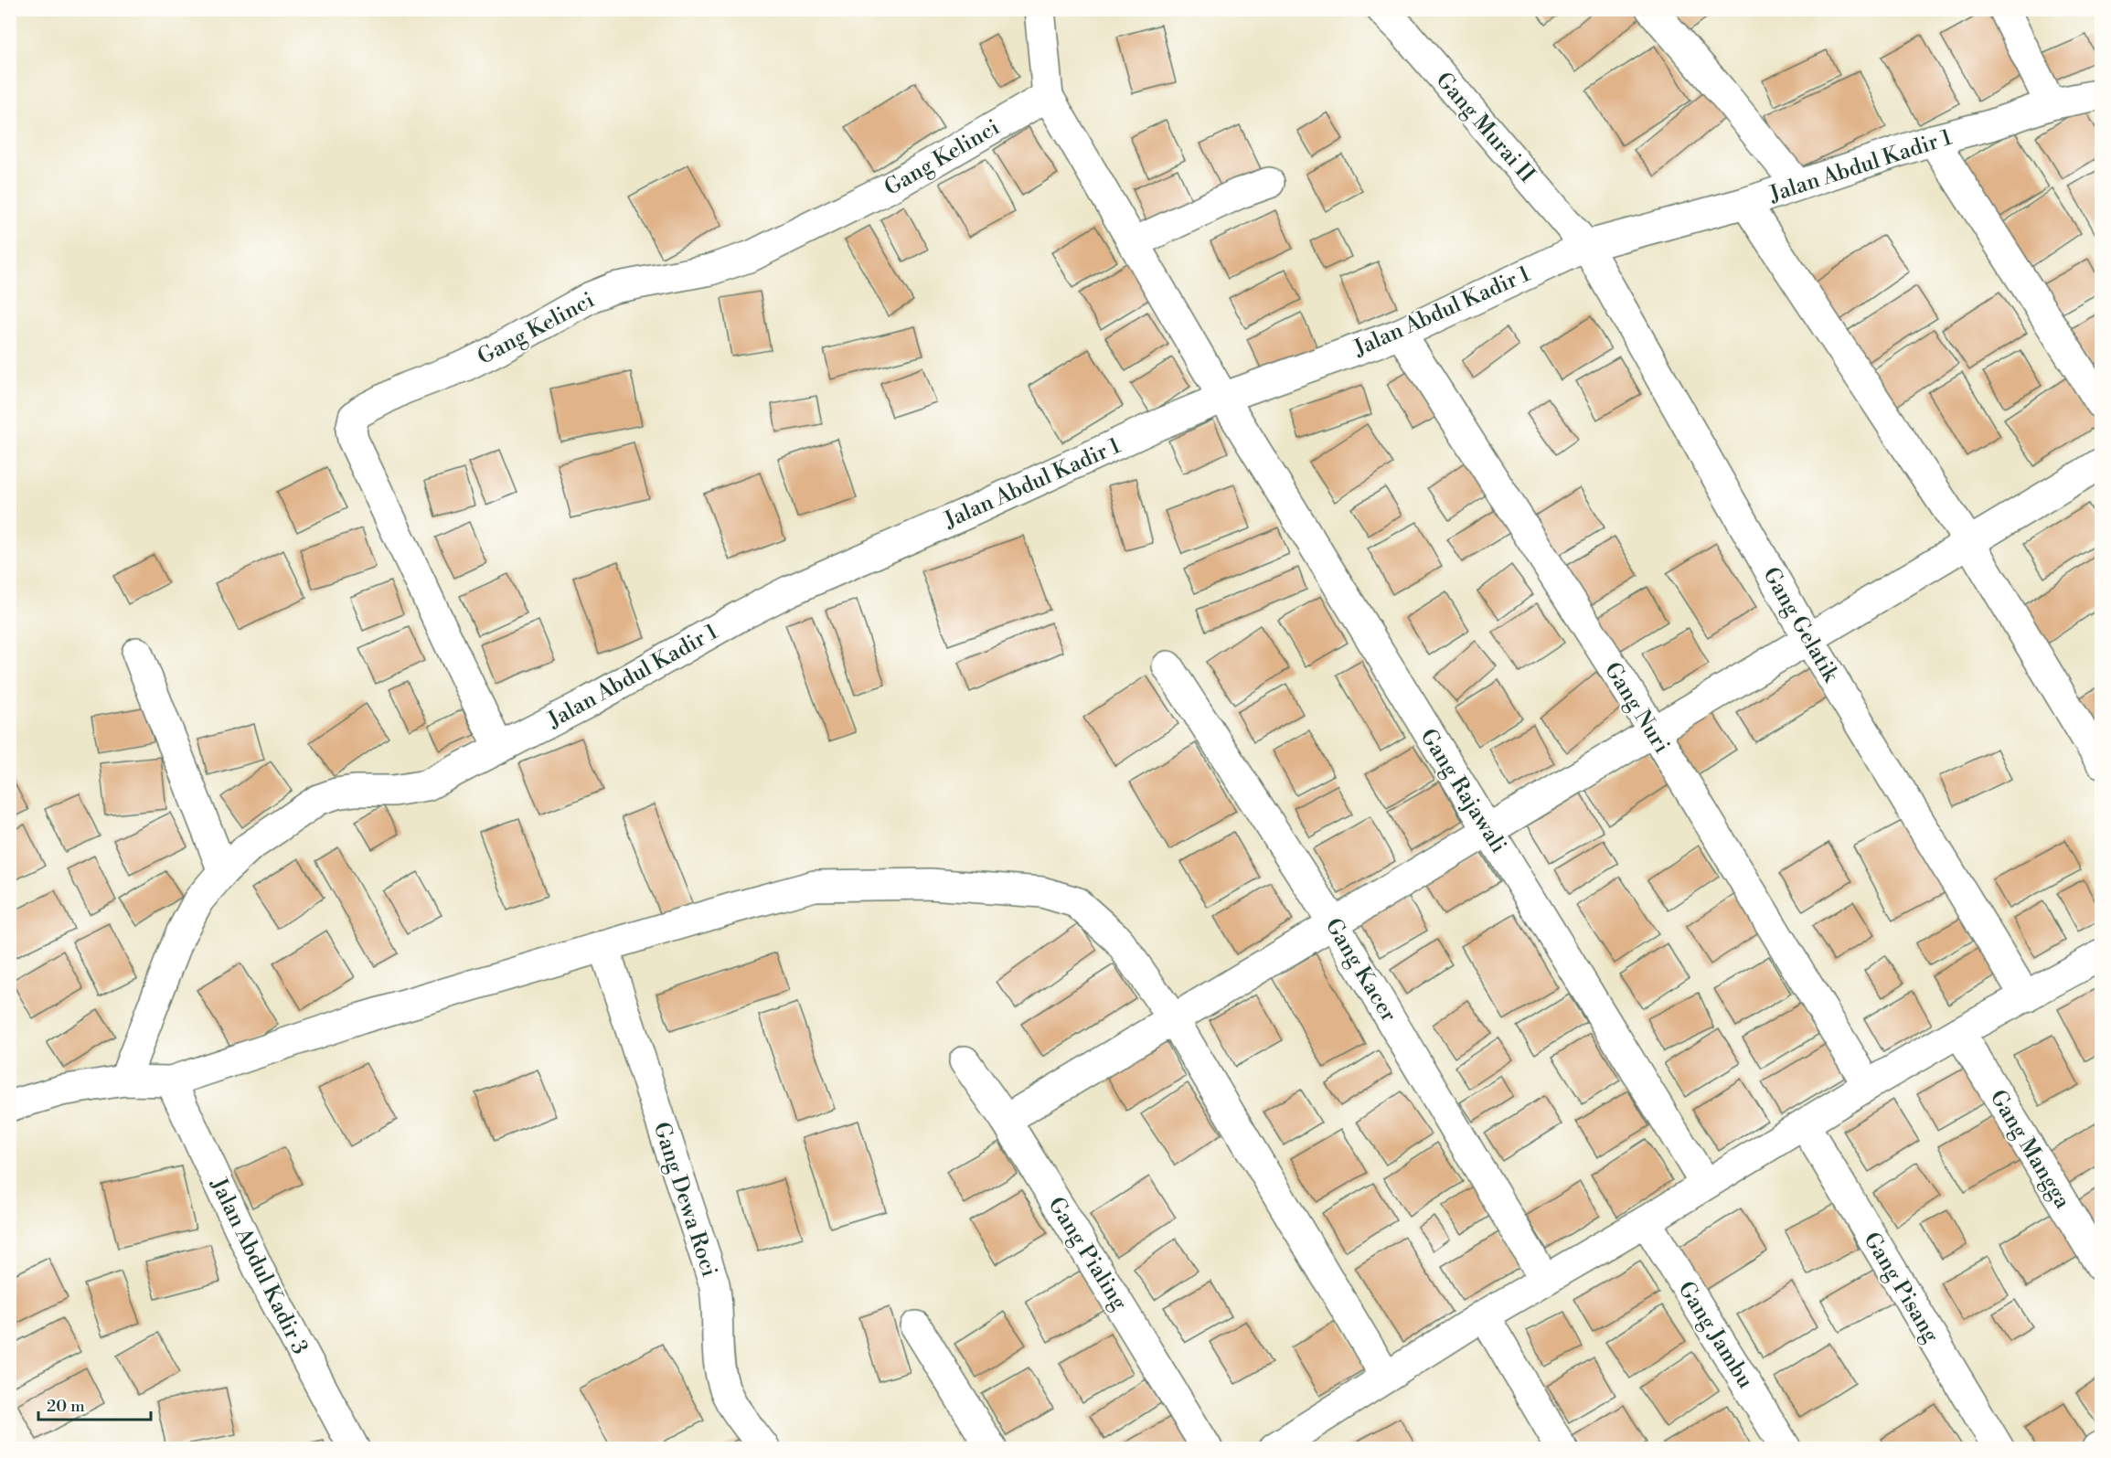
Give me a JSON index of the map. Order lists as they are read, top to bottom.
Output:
{
  "streets": {
    "street": [
      "Gang Murai II",
      "Gang Kelinci",
      "Jalan Abdul Kadir 1",
      "Gang Gelatik",
      "Gang Nuri",
      "Gang Rajawali",
      "Gang Kacer",
      "Gang Mangga",
      "Gang Dewa Roci",
      "Gang Pialing",
      "Jalan Abdul Kadir 3",
      "Gang Pisang",
      "Gang Jambu"
    ]
  },
  "crossings": [
    ["Gang Murai II", "Jalan Abdul Kadir 1"],
    ["Gang Murai II", "Gang Gelatik"],
    ["Gang Kelinci", "Jalan Abdul Kadir 1"],
    ["Gang Kelinci", "Gang Rajawali"],
    ["Jalan Abdul Kadir 1", "Gang Gelatik"],
    ["Jalan Abdul Kadir 1", "Gang Nuri"],
    ["Jalan Abdul Kadir 1", "Gang Rajawali"]
  ],
  "scale_bar": "20 m"
}
